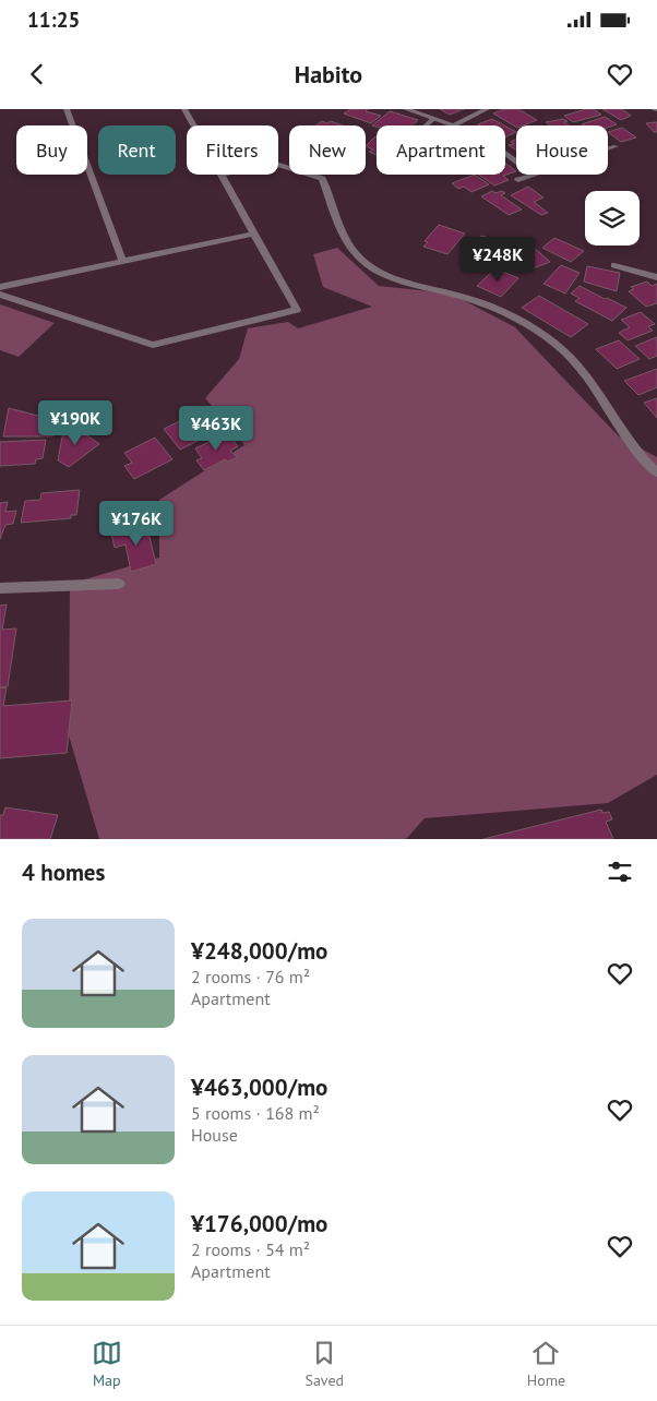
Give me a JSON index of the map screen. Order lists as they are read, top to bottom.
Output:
{
  "page": {
    "status": "11:25",
    "header": "Habito",
    "chip": [
      "Buy",
      "Rent",
      "Filters",
      "New",
      "Apartment",
      "House"
    ],
    "price": [
      "¥248K",
      "¥190K",
      "¥463K",
      "¥176K"
    ],
    "heading": "4 homes",
    "list": [
      {
        "name": "¥248,000/mo",
        "note": "2 rooms · 76 m² · Apartment"
      },
      {
        "name": "¥463,000/mo",
        "note": "5 rooms · 168 m² · House"
      },
      {
        "name": "¥176,000/mo",
        "note": "2 rooms · 54 m² · Apartment"
      }
    ],
    "tabs": ["Map", "Saved", "Home"]
  }
}
